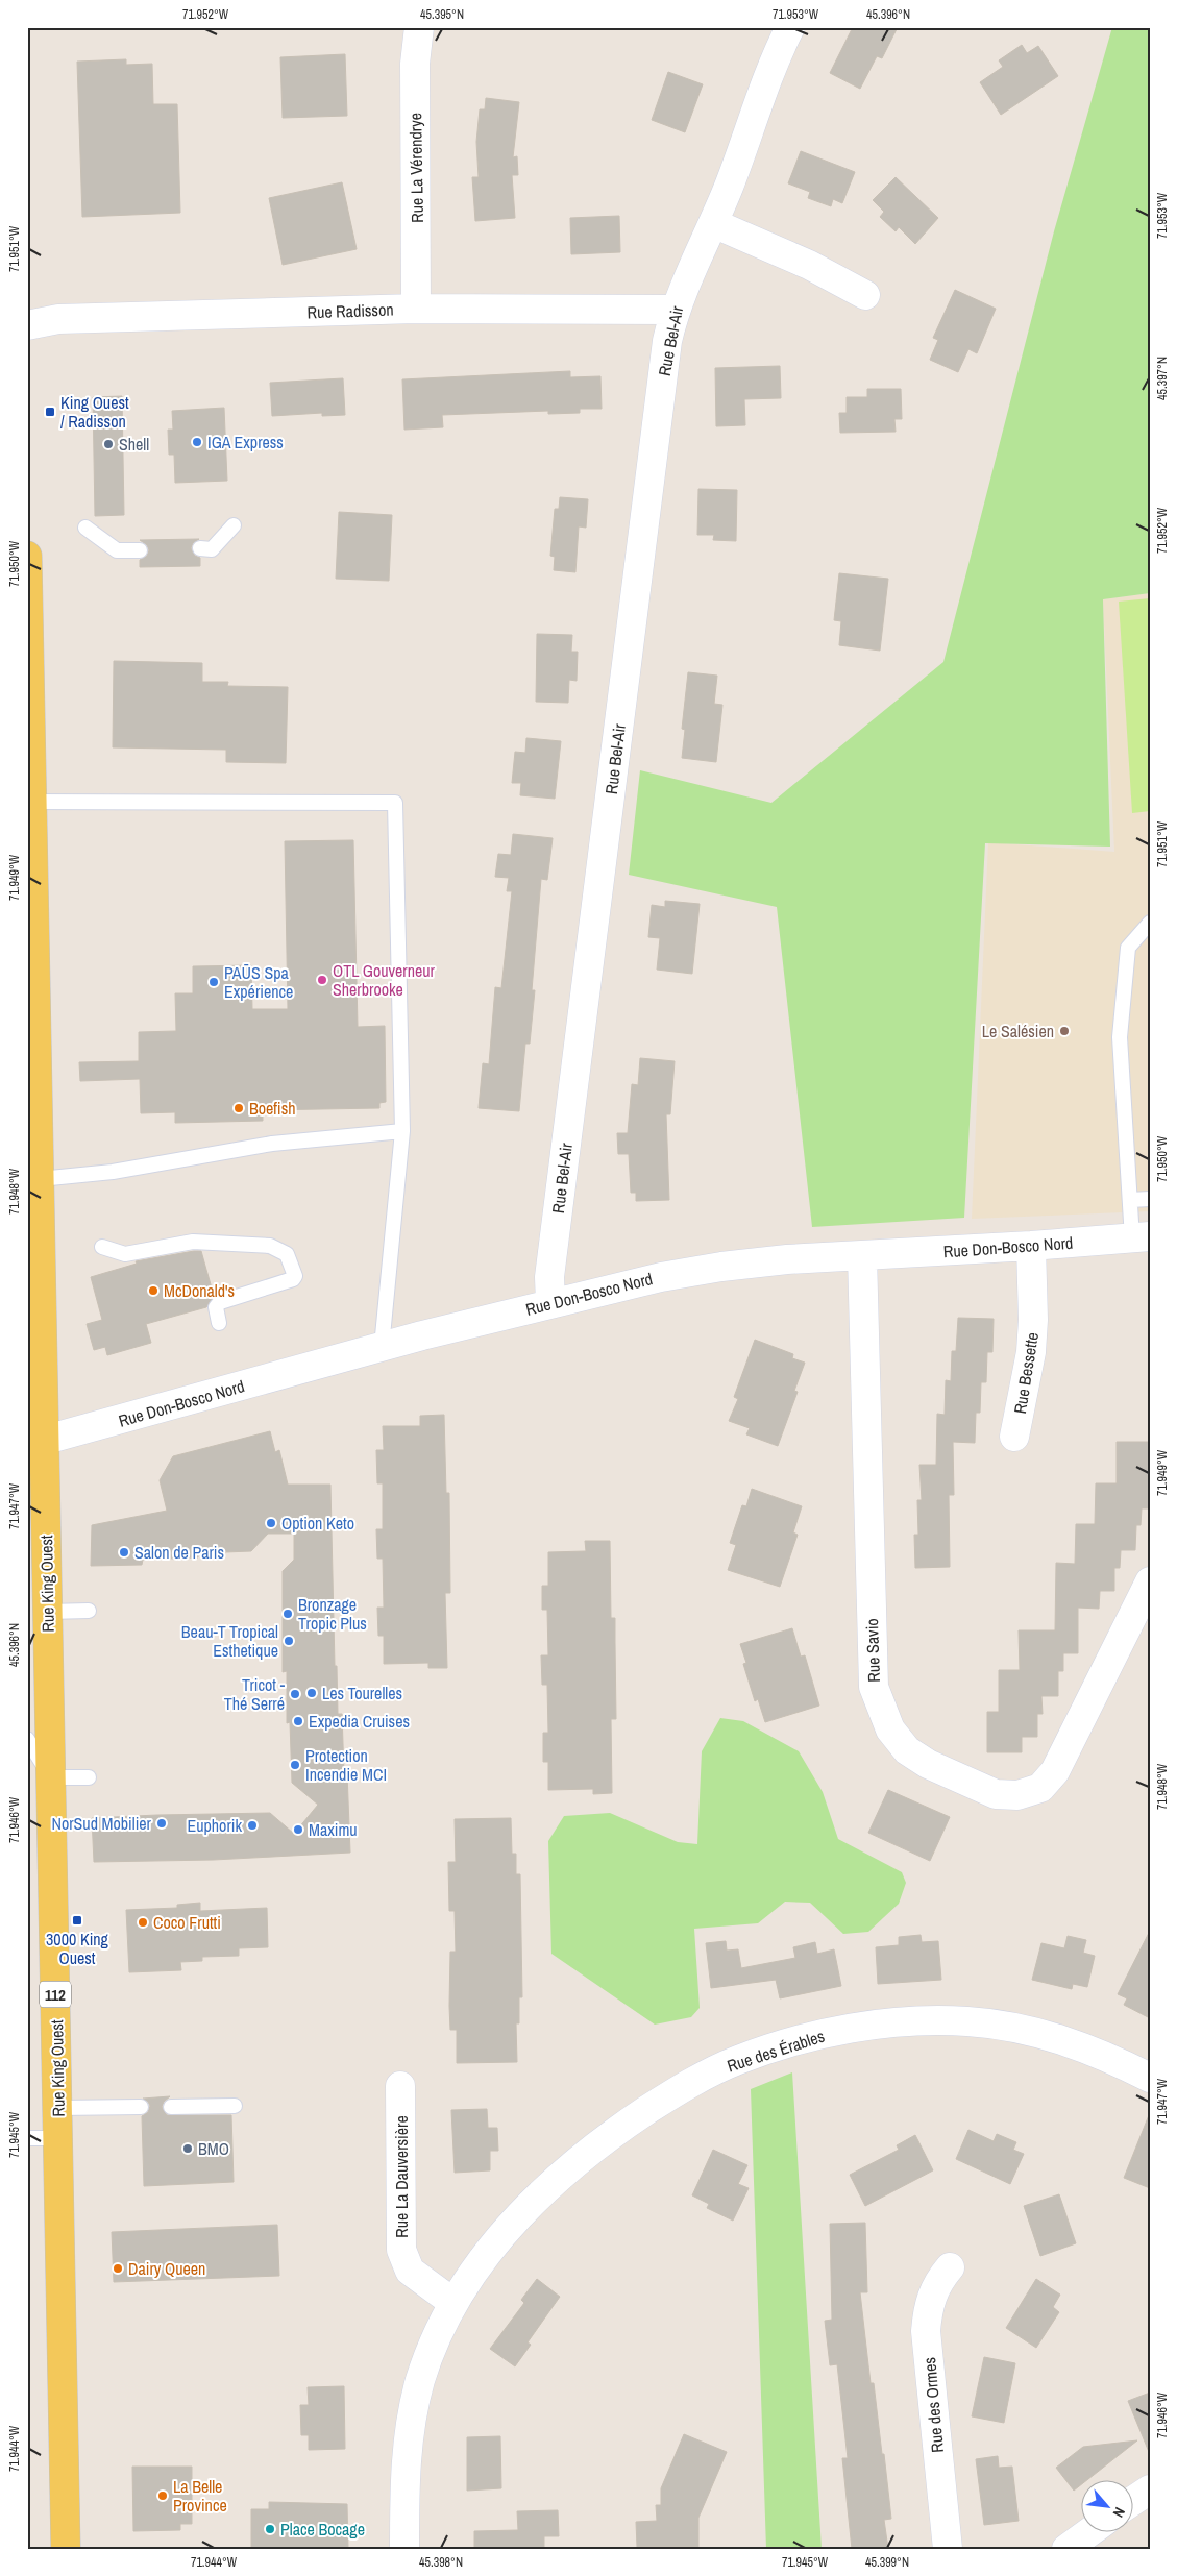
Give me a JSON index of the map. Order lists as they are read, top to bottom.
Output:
{
  "streets": {
    "main road": ["Rue King Ouest", "112"],
    "street": [
      "Rue La Vérendrye",
      "Rue Radisson",
      "Rue Bel-Air",
      "Rue Don-Bosco Nord",
      "Rue Bessette",
      "Rue Savio",
      "Rue des Érables",
      "Rue La Dauversière",
      "Rue des Ormes"
    ]
  },
  "crossings": [
    ["Rue La Vérendrye", "Rue Radisson"],
    ["Rue Radisson", "Rue Bel-Air"],
    ["Rue Bel-Air", "Rue Don-Bosco Nord"],
    ["Rue Don-Bosco Nord", "Rue Bessette"],
    ["Rue Don-Bosco Nord", "Rue King Ouest"],
    ["Rue Don-Bosco Nord", "Rue Savio"],
    ["Rue des Érables", "Rue La Dauversière"]
  ],
  "places": {
    "transit": ["King Ouest / Radisson", "3000 King Ouest"],
    "other": [
      "IGA Express",
      "Shell",
      "OTL Gouverneur Sherbrooke",
      "PAŪS Spa Expérience",
      "Le Salésien",
      "Boefish",
      "McDonald's",
      "Option Keto",
      "Salon de Paris",
      "Bronzage Tropic Plus",
      "Beau-T Tropical Esthetique",
      "Les Tourelles",
      "Tricot - Thé Serré",
      "Expedia Cruises",
      "Protection Incendie MCI",
      "NorSud Mobilier",
      "Euphorik",
      "Maximu",
      "Coco Frutti",
      "BMO",
      "Dairy Queen",
      "La Belle Province",
      "Place Bocage"
    ]
  },
  "north": "bottom right",
  "coordinates": [
    "71.952°W",
    "45.395°N",
    "71.953°W",
    "45.396°N",
    "71.951°W",
    "45.397°N",
    "71.950°W",
    "71.949°W",
    "71.948°W",
    "71.947°W",
    "71.946°W",
    "71.945°W",
    "71.944°W",
    "45.398°N",
    "45.399°N"
  ]
}
